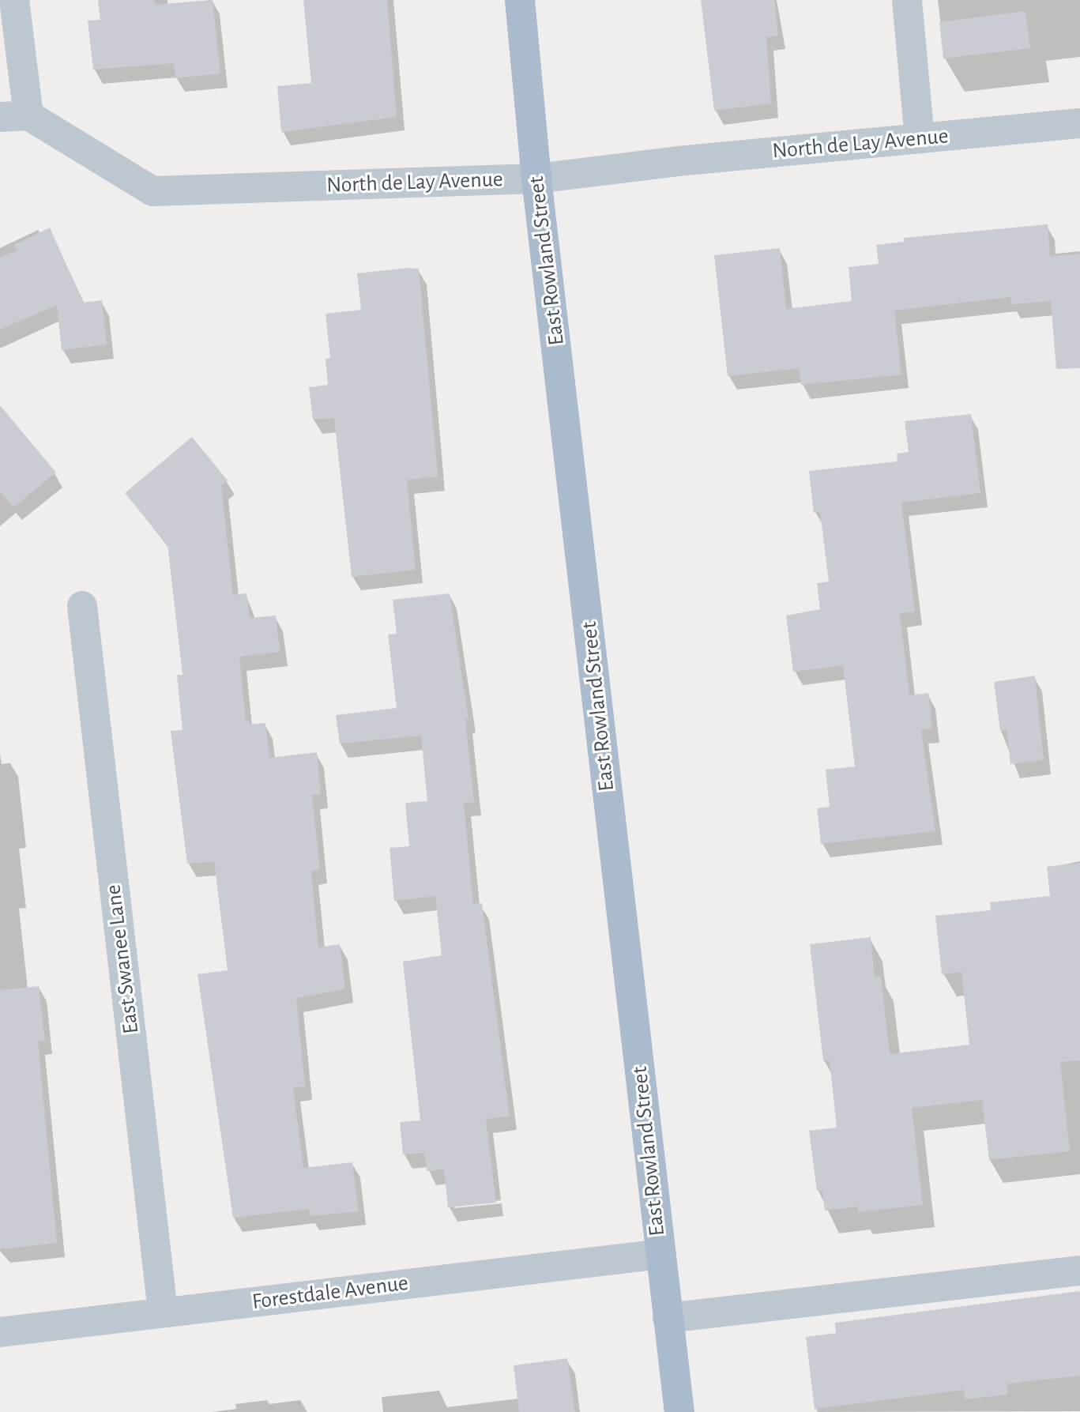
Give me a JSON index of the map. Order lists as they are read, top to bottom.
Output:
{
  "streets": {
    "main road": ["East Rowland Street"],
    "street": ["North de Lay Avenue", "East Swanee Lane", "Forestdale Avenue"]
  },
  "crossings": [
    ["North de Lay Avenue", "East Rowland Street"],
    ["East Rowland Street", "Forestdale Avenue"],
    ["East Swanee Lane", "Forestdale Avenue"]
  ]
}
